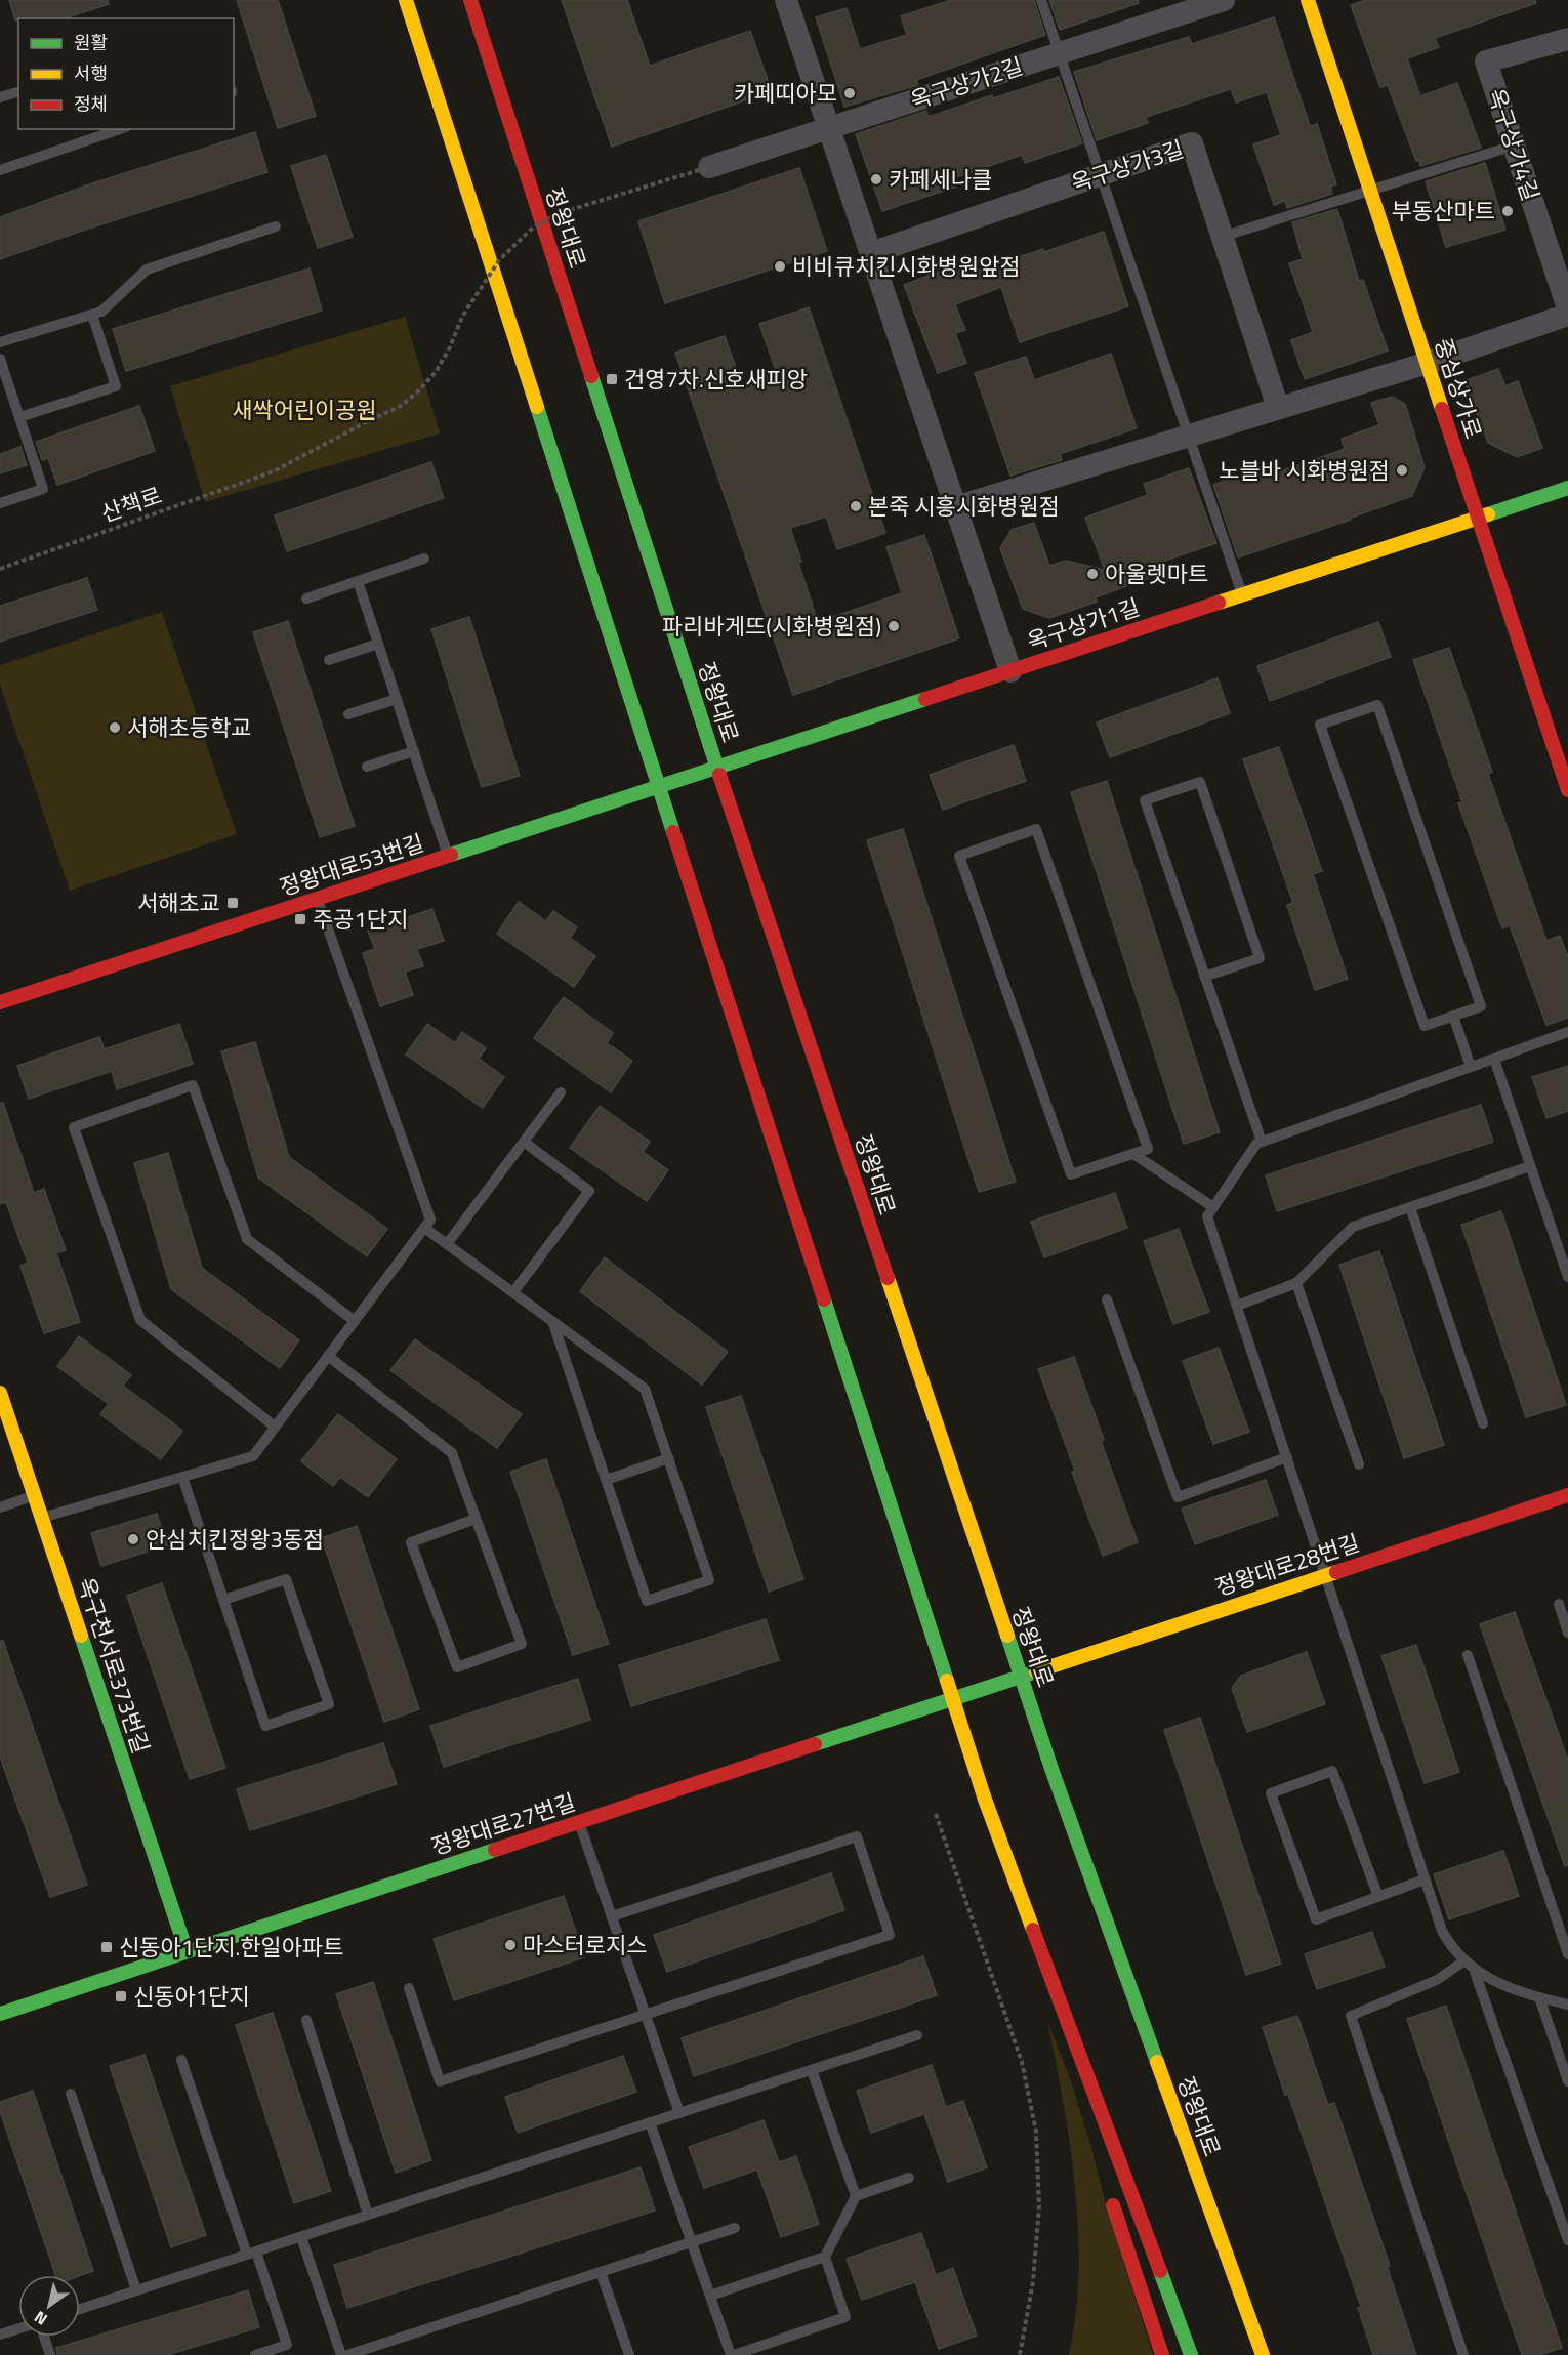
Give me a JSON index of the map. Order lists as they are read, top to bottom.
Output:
{
  "streets": {
    "street": [
      "옥구상가2길",
      "옥구상가4길",
      "옥구상가3길",
      "정왕대로",
      "중심상가로",
      "옥구상가1길",
      "정왕대로53번길",
      "정왕대로28번길",
      "옥구천서로373번길",
      "정왕대로27번길"
    ],
    "path": ["산책로"]
  },
  "crossings": [
    ["옥구상가2길", "산책로"],
    ["정왕대로", "옥구상가1길"],
    ["정왕대로", "정왕대로53번길"],
    ["정왕대로", "정왕대로28번길"],
    ["정왕대로", "정왕대로27번길"],
    ["중심상가로", "옥구상가1길"],
    ["옥구상가1길", "정왕대로53번길"],
    ["정왕대로28번길", "정왕대로27번길"],
    ["옥구천서로373번길", "정왕대로27번길"]
  ],
  "parks": ["새싹어린이공원"],
  "places": {
    "other": [
      "카페띠아모",
      "카페세나클",
      "부동산마트",
      "비비큐치킨시화병원앞점",
      "노블바 시화병원점",
      "본죽 시흥시화병원점",
      "아울렛마트",
      "파리바게뜨(시화병원점)",
      "서해초등학교",
      "안심치킨정왕3동점",
      "마스터로지스"
    ],
    "transit": [
      "건영7차.신호새피앙",
      "서해초교",
      "주공1단지",
      "신동아1단지.한일아파트",
      "신동아1단지"
    ]
  },
  "legend": ["원활", "서행", "정체"],
  "north": "bottom left"
}
